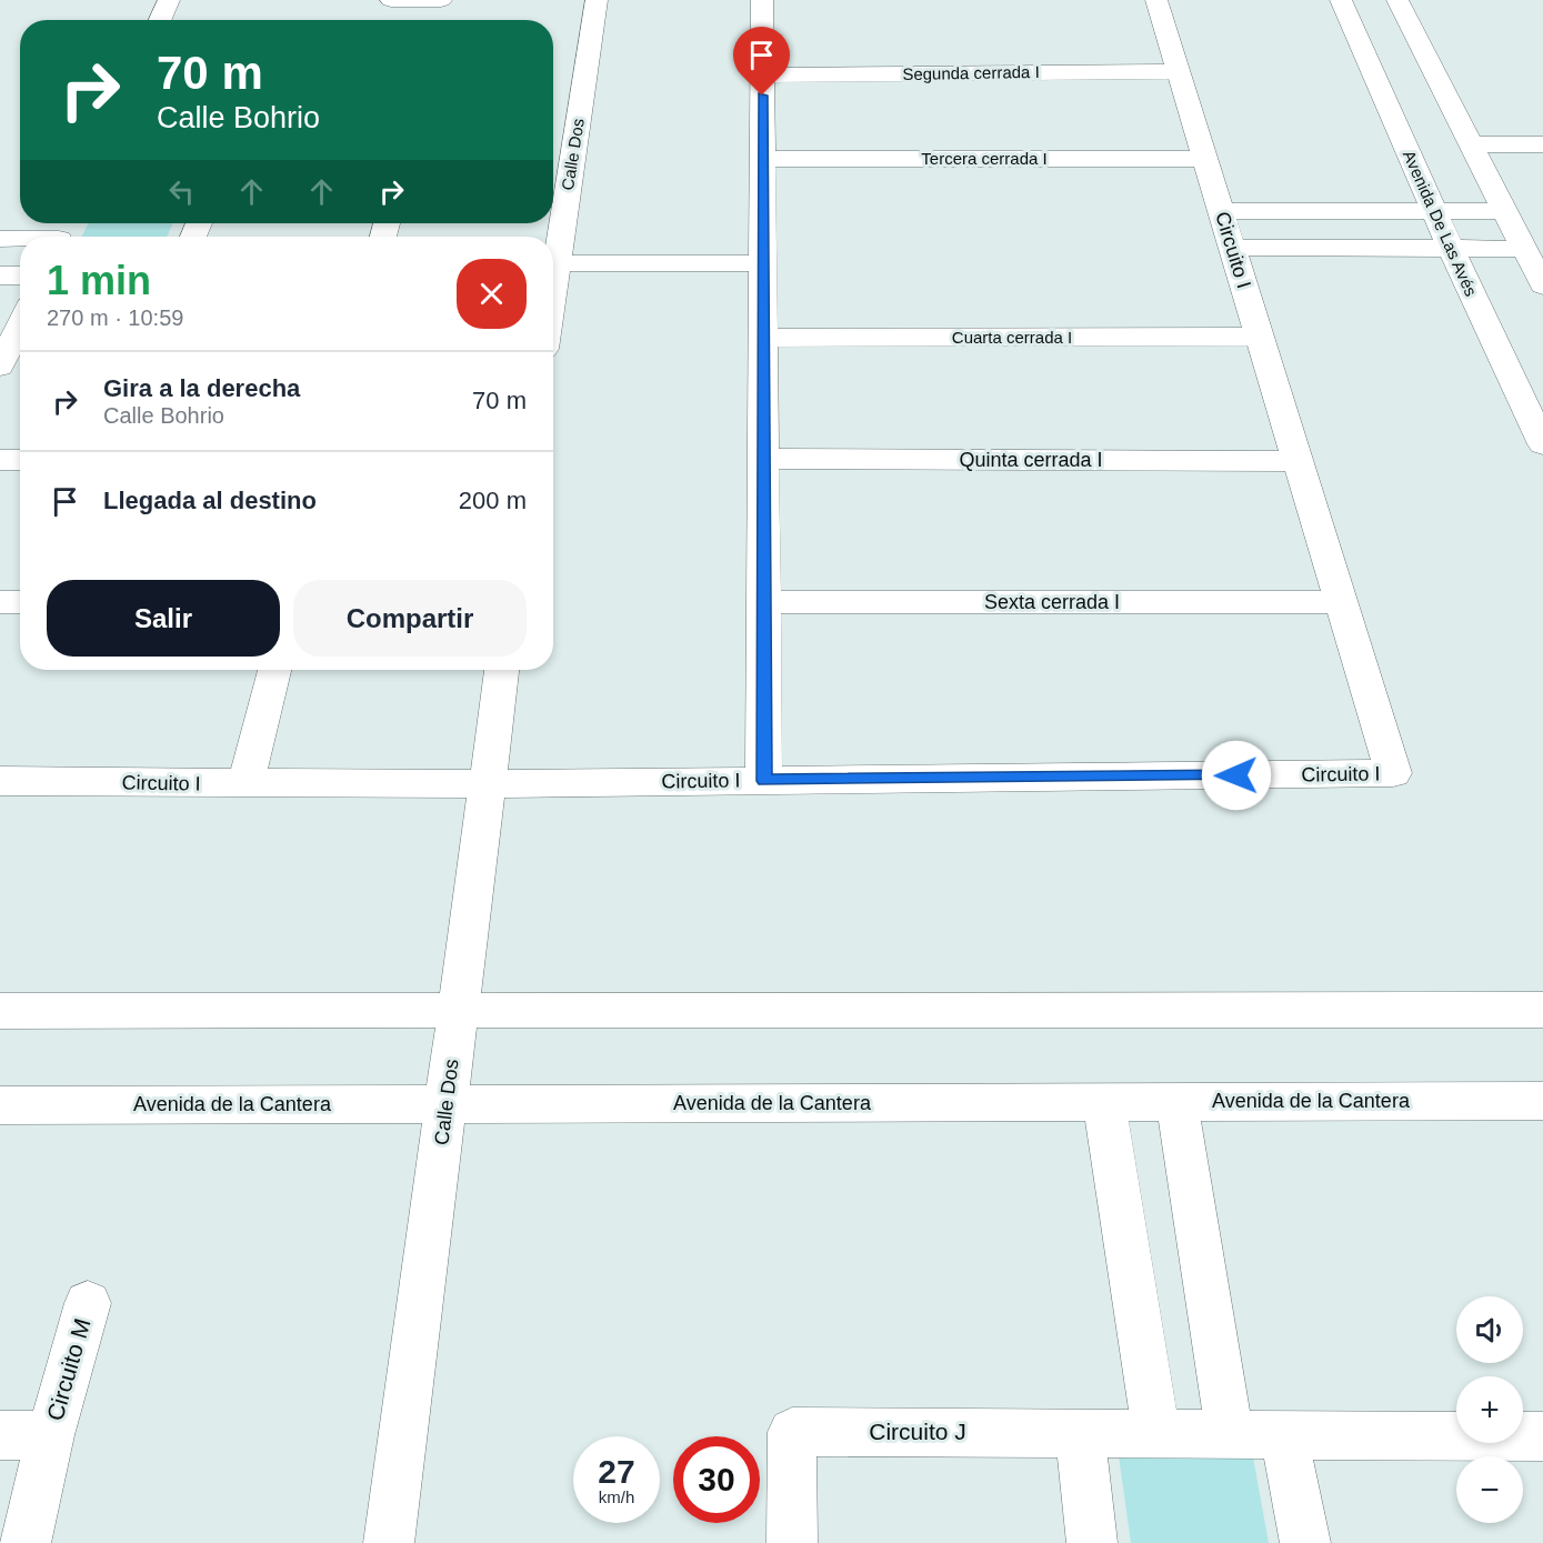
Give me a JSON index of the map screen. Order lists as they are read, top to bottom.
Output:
{
  "streets": {
    "street": [
      "Segunda cerrada I",
      "Calle Dos",
      "Tercera cerrada I",
      "Avenida De Las Avés",
      "Circuito I",
      "Cuarta cerrada I",
      "Quinta cerrada I",
      "Sexta cerrada I",
      "Avenida de la Cantera",
      "Circuito M",
      "Circuito J"
    ]
  },
  "crossings": [
    ["Segunda cerrada I", "Circuito I"],
    ["Calle Dos", "Circuito I"],
    ["Calle Dos", "Avenida de la Cantera"],
    ["Tercera cerrada I", "Circuito I"],
    ["Circuito I", "Cuarta cerrada I"],
    ["Circuito I", "Quinta cerrada I"],
    ["Circuito I", "Sexta cerrada I"]
  ],
  "page": {
    "turn": ["70 m", "Calle Bohrio"],
    "heading": ["1 min", "270 m · 10:59"],
    "list": [
      {
        "name": "Gira a la derecha",
        "note": "Calle Bohrio",
        "value": "70 m"
      },
      {
        "name": "Llegada al destino",
        "value": "200 m"
      }
    ],
    "buttons": ["Salir", "Compartir"],
    "map_buttons": ["+", "−"],
    "speed": "27 km/h",
    "limit": "30"
  }
}
